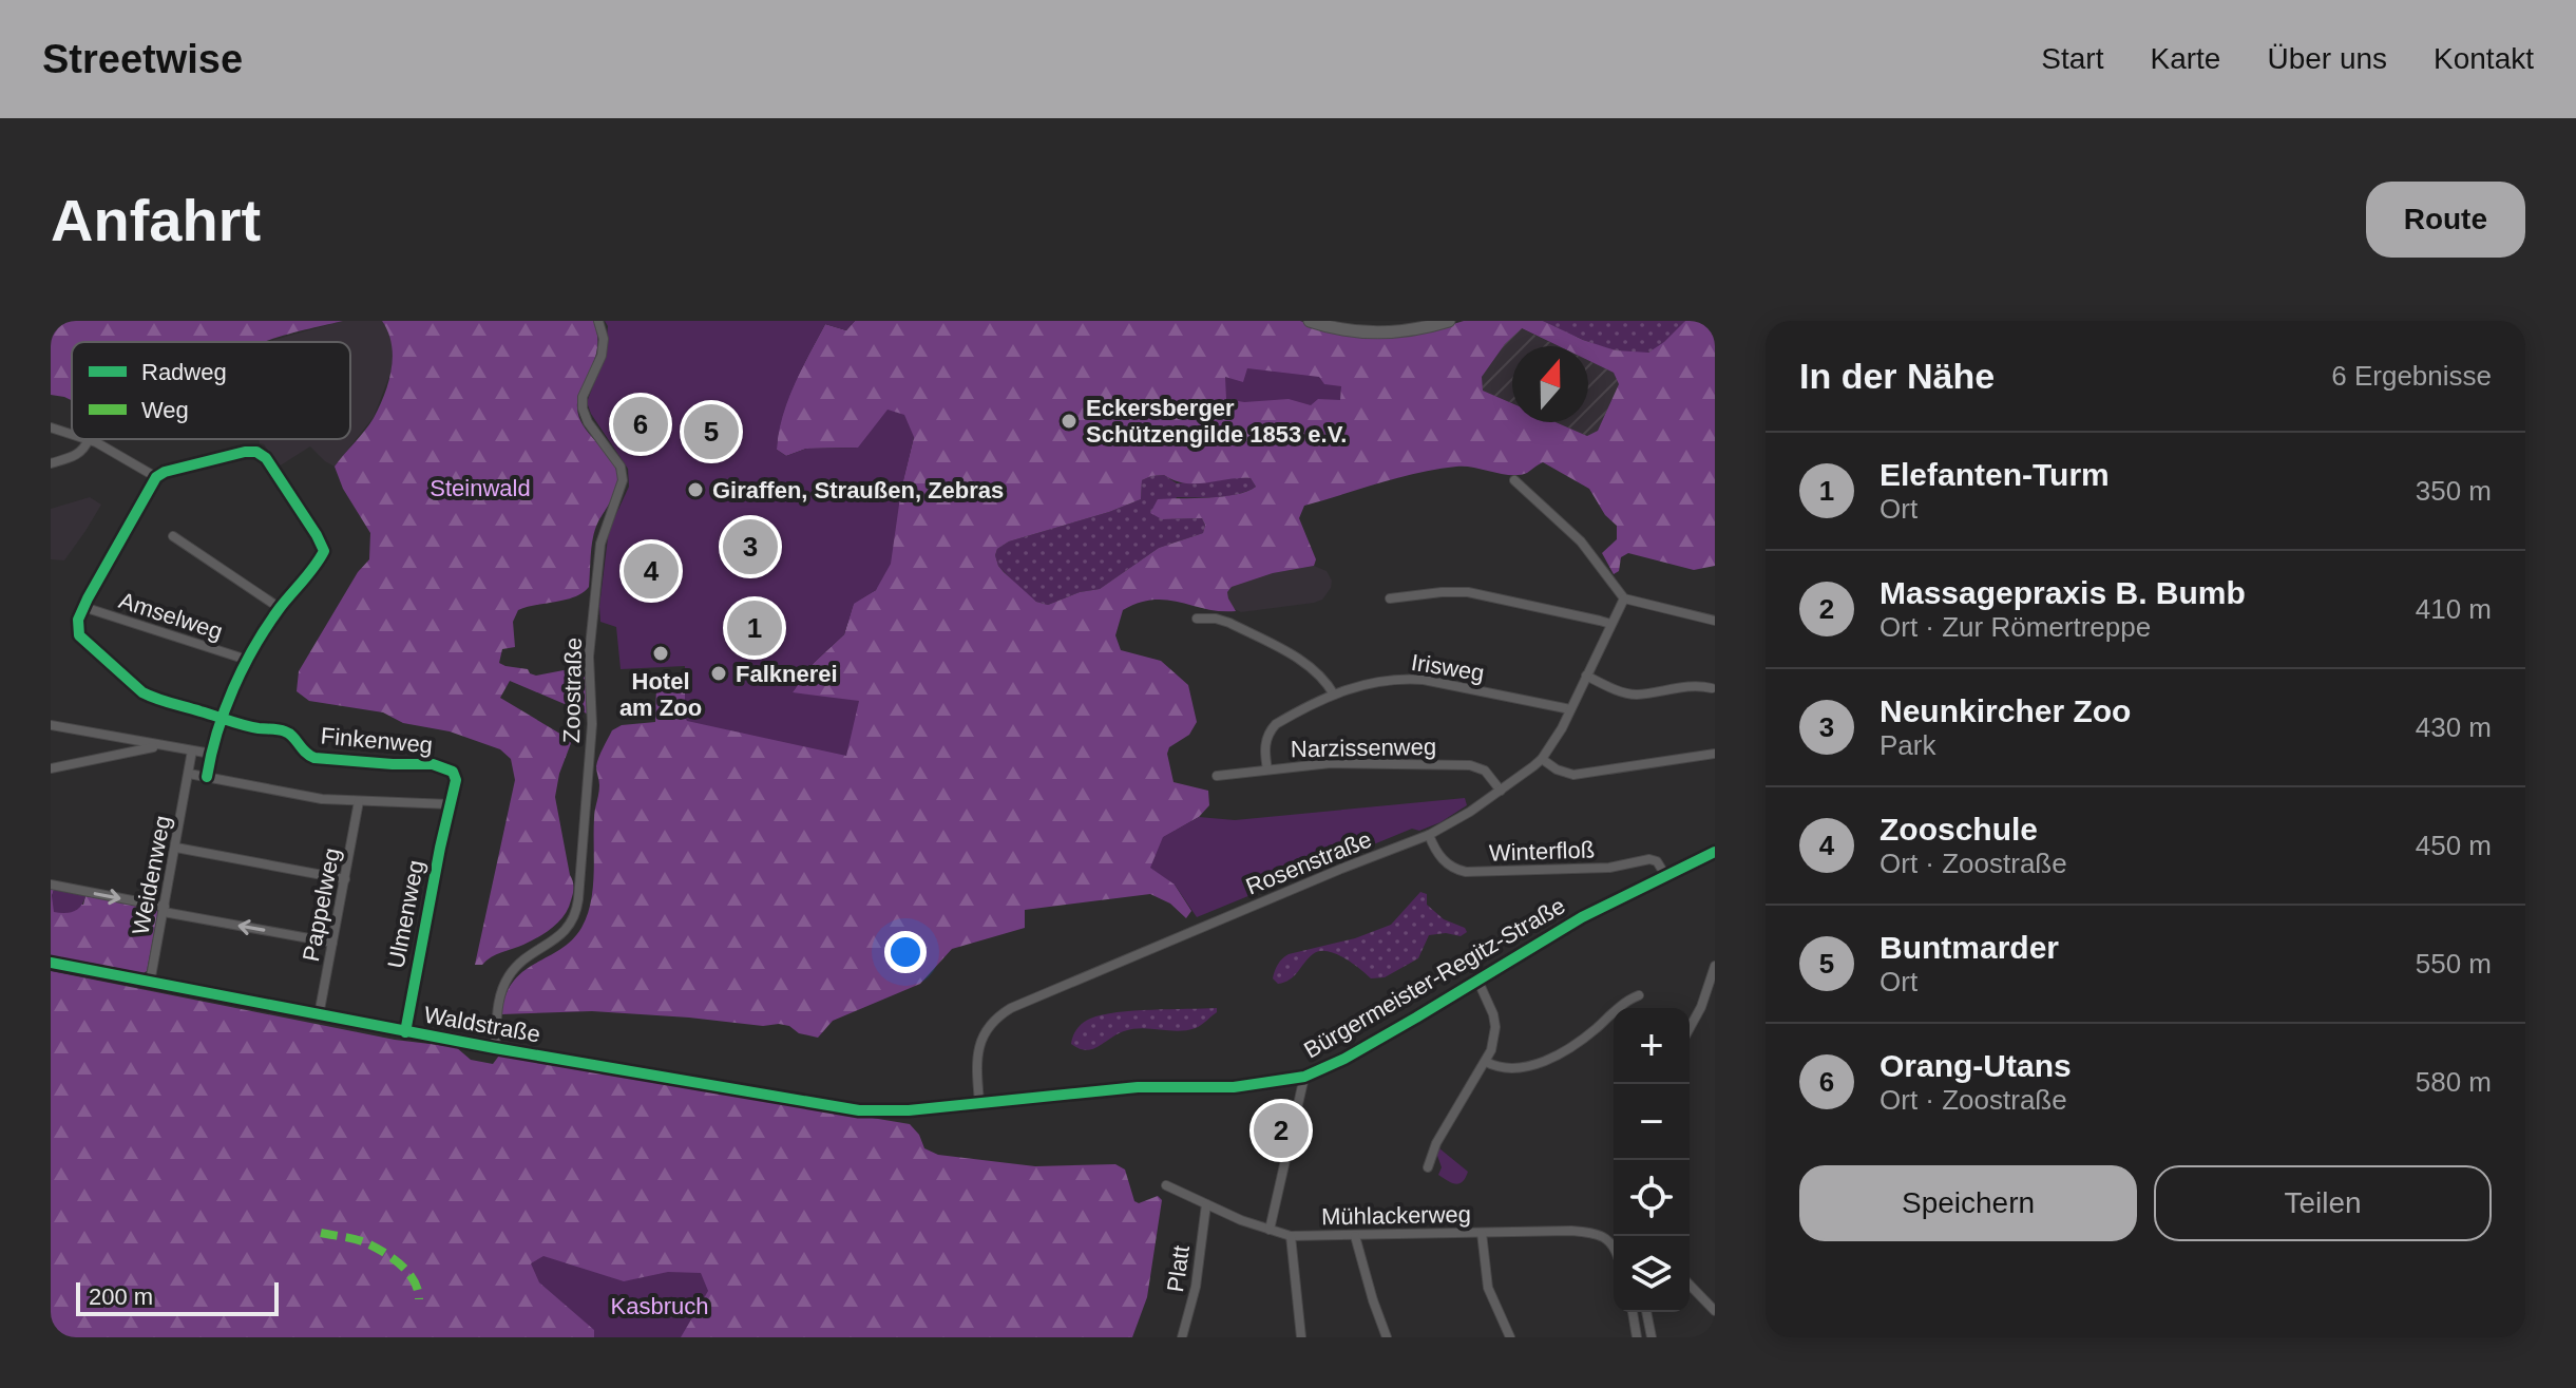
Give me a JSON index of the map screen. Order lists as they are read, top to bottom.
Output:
{
  "streets": {
    "street": [
      "Amselweg",
      "Irisweg",
      "Zoostraße",
      "Finkenweg",
      "Narzissenweg",
      "Winterfloß",
      "Rosenstraße",
      "Weidenweg",
      "Pappelweg",
      "Ulmenweg",
      "Bürgermeister-Regitz-Straße",
      "Waldstraße",
      "Mühlackerweg",
      "Platt"
    ]
  },
  "crossings": [
    ["Irisweg", "Narzissenweg"],
    ["Irisweg", "Rosenstraße"],
    ["Zoostraße", "Waldstraße"],
    ["Finkenweg", "Ulmenweg"],
    ["Narzissenweg", "Rosenstraße"],
    ["Winterfloß", "Rosenstraße"],
    ["Winterfloß", "Bürgermeister-Regitz-Straße"],
    ["Rosenstraße", "Bürgermeister-Regitz-Straße"],
    ["Weidenweg", "Waldstraße"],
    ["Pappelweg", "Waldstraße"],
    ["Ulmenweg", "Waldstraße"],
    ["Bürgermeister-Regitz-Straße", "Waldstraße"],
    ["Mühlackerweg", "Platt"]
  ],
  "parks": ["Steinwald", "Kasbruch"],
  "places": [
    "Eckersberger Schützengilde 1853 e.V.",
    "Giraffen, Straußen, Zebras",
    "Hotel am Zoo",
    "Falknerei"
  ],
  "legend": ["Radweg", "Weg"],
  "scale_bar": "200 m",
  "north": "top",
  "page": {
    "header": "Streetwise",
    "nav": [
      "Start",
      "Karte",
      "Über uns",
      "Kontakt"
    ],
    "buttons": [
      "Route",
      ["Speichern", "Teilen"]
    ],
    "title": "Anfahrt",
    "heading": ["In der Nähe", "6 Ergebnisse"],
    "pins": [
      "6",
      "5",
      "3",
      "4",
      "1",
      "2"
    ],
    "list": [
      {
        "mark": "1",
        "name": "Elefanten-Turm",
        "note": "Ort",
        "value": "350 m"
      },
      {
        "mark": "2",
        "name": "Massagepraxis B. Bumb",
        "note": "Ort · Zur Römertreppe",
        "value": "410 m"
      },
      {
        "mark": "3",
        "name": "Neunkircher Zoo",
        "note": "Park",
        "value": "430 m"
      },
      {
        "mark": "4",
        "name": "Zooschule",
        "note": "Ort · Zoostraße",
        "value": "450 m"
      },
      {
        "mark": "5",
        "name": "Buntmarder",
        "note": "Ort",
        "value": "550 m"
      },
      {
        "mark": "6",
        "name": "Orang-Utans",
        "note": "Ort · Zoostraße",
        "value": "580 m"
      }
    ],
    "map_buttons": ["+", "−"],
    "scale": "200 m"
  }
}
